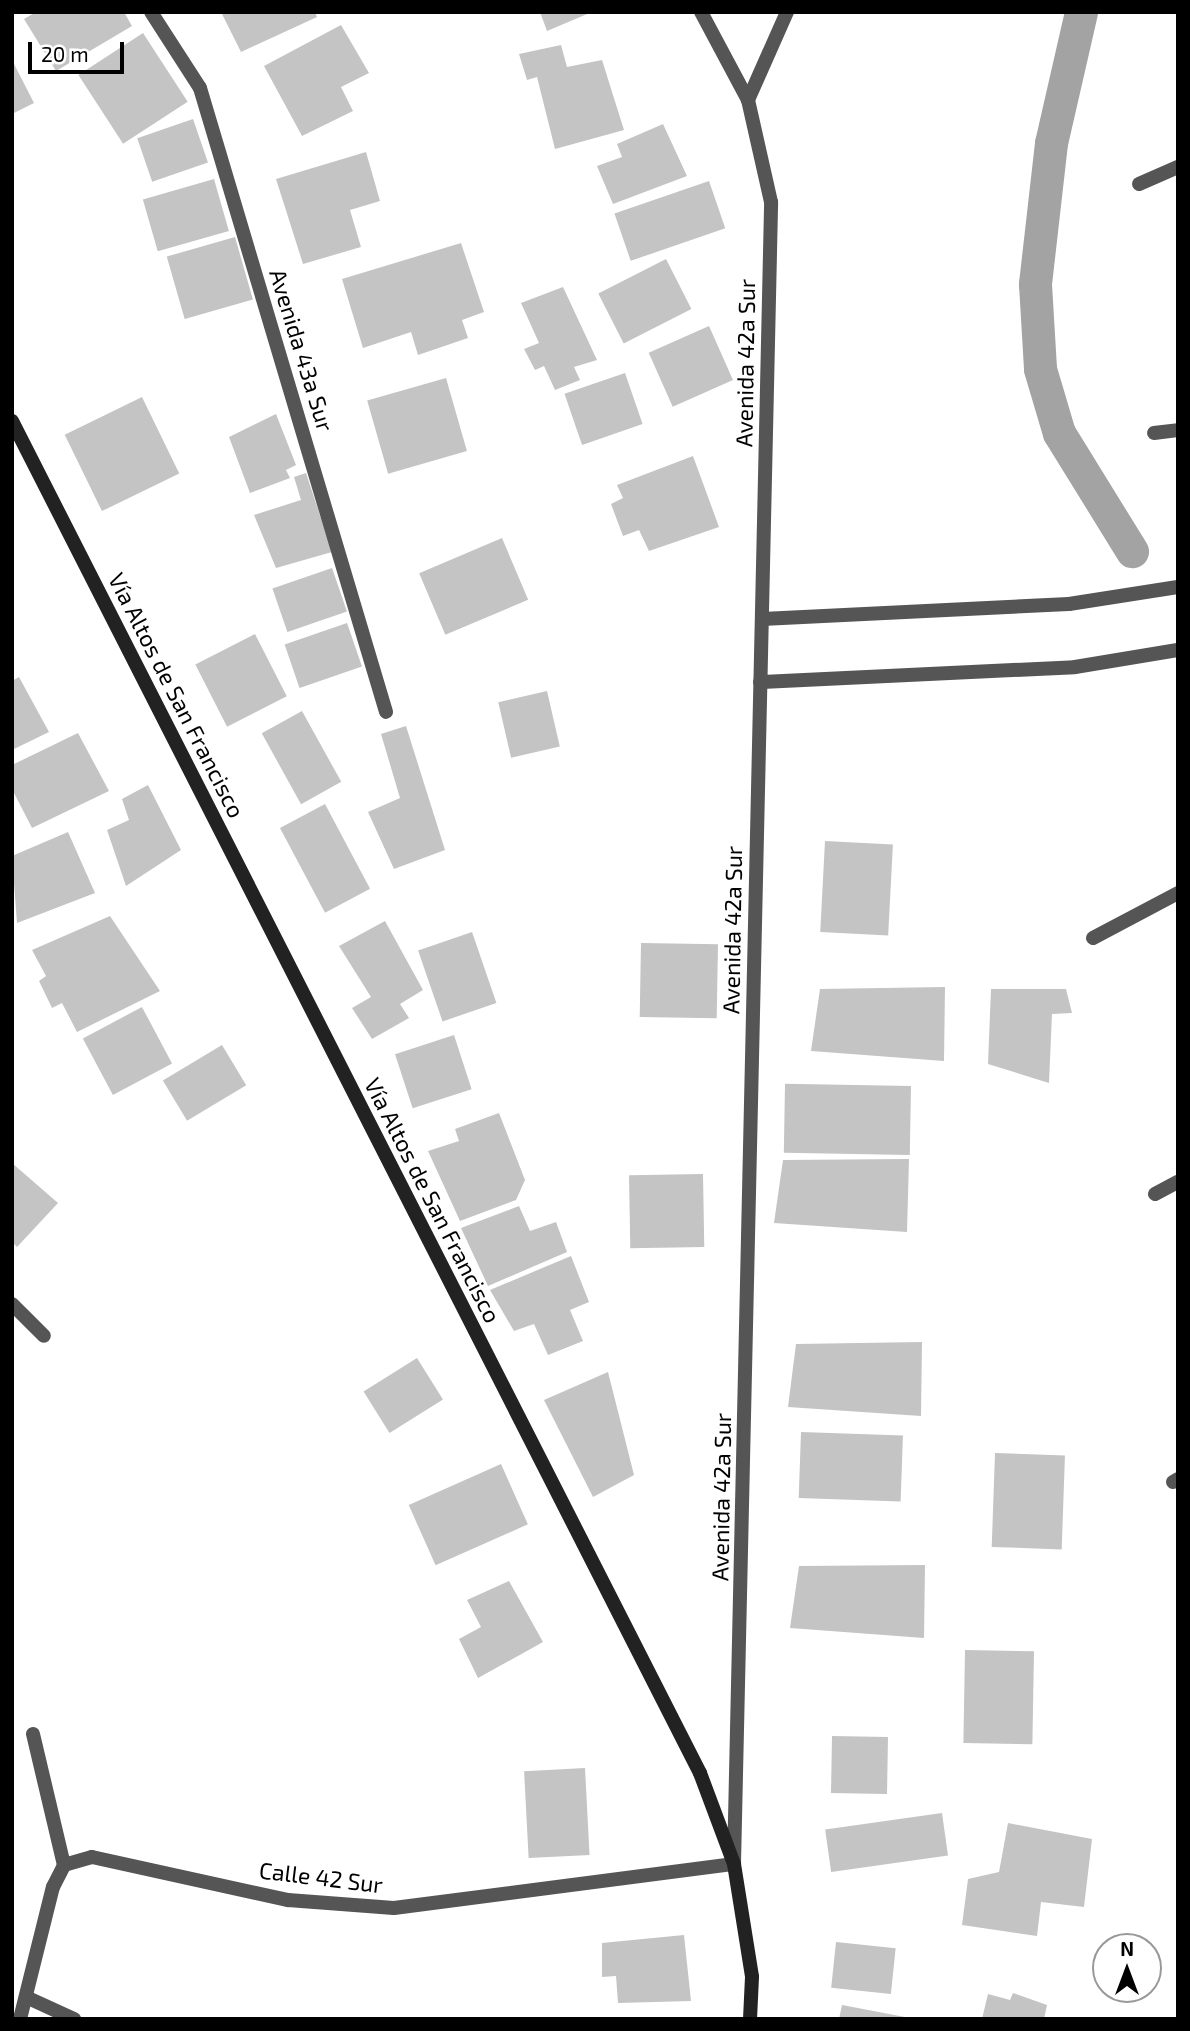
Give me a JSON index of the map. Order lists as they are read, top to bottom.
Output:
{
  "streets": {
    "street": [
      "Avenida 43a Sur",
      "Avenida 42a Sur",
      "Vía Altos de San Francisco",
      "Calle 42 Sur"
    ]
  },
  "crossings": [
    ["Avenida 42a Sur", "Vía Altos de San Francisco"],
    ["Avenida 42a Sur", "Calle 42 Sur"],
    ["Vía Altos de San Francisco", "Calle 42 Sur"]
  ],
  "scale_bar": "20 m",
  "north": "top"
}
